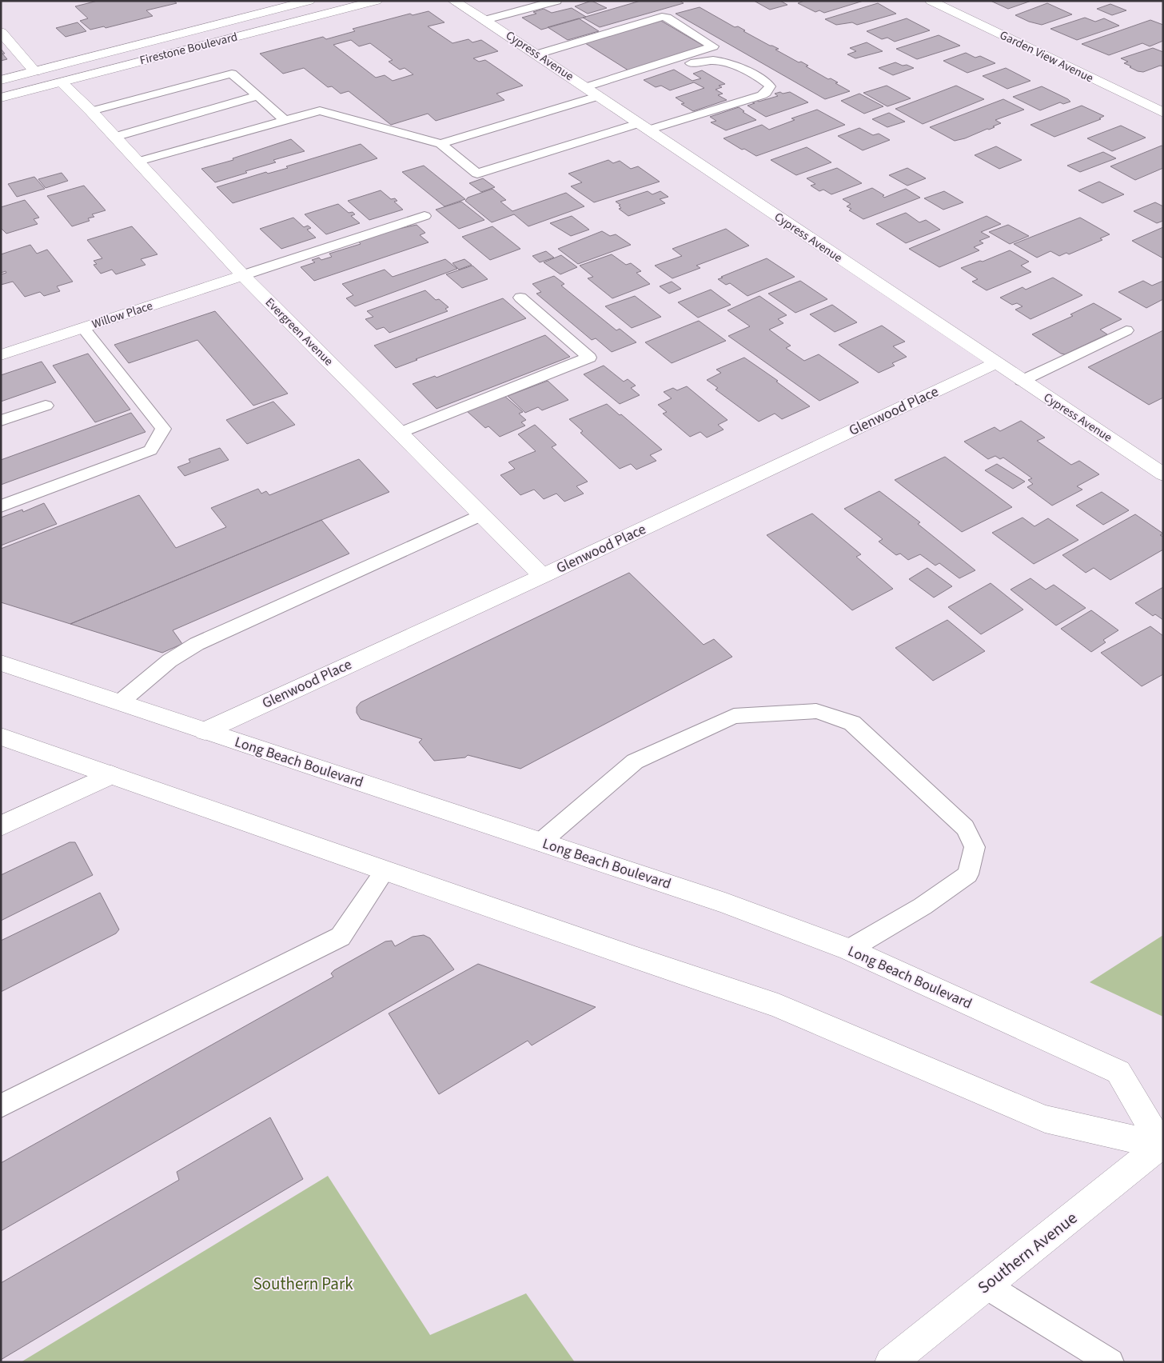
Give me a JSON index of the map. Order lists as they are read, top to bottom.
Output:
{
  "streets": {
    "street": [
      "Firestone Boulevard",
      "Cypress Avenue",
      "Garden View Avenue",
      "Willow Place",
      "Evergreen Avenue",
      "Glenwood Place",
      "Long Beach Boulevard",
      "Southern Avenue"
    ]
  },
  "crossings": [
    ["Firestone Boulevard", "Evergreen Avenue"],
    ["Cypress Avenue", "Glenwood Place"],
    ["Willow Place", "Evergreen Avenue"],
    ["Evergreen Avenue", "Glenwood Place"],
    ["Glenwood Place", "Long Beach Boulevard"],
    ["Long Beach Boulevard", "Southern Avenue"]
  ],
  "parks": ["Southern Park"]
}
